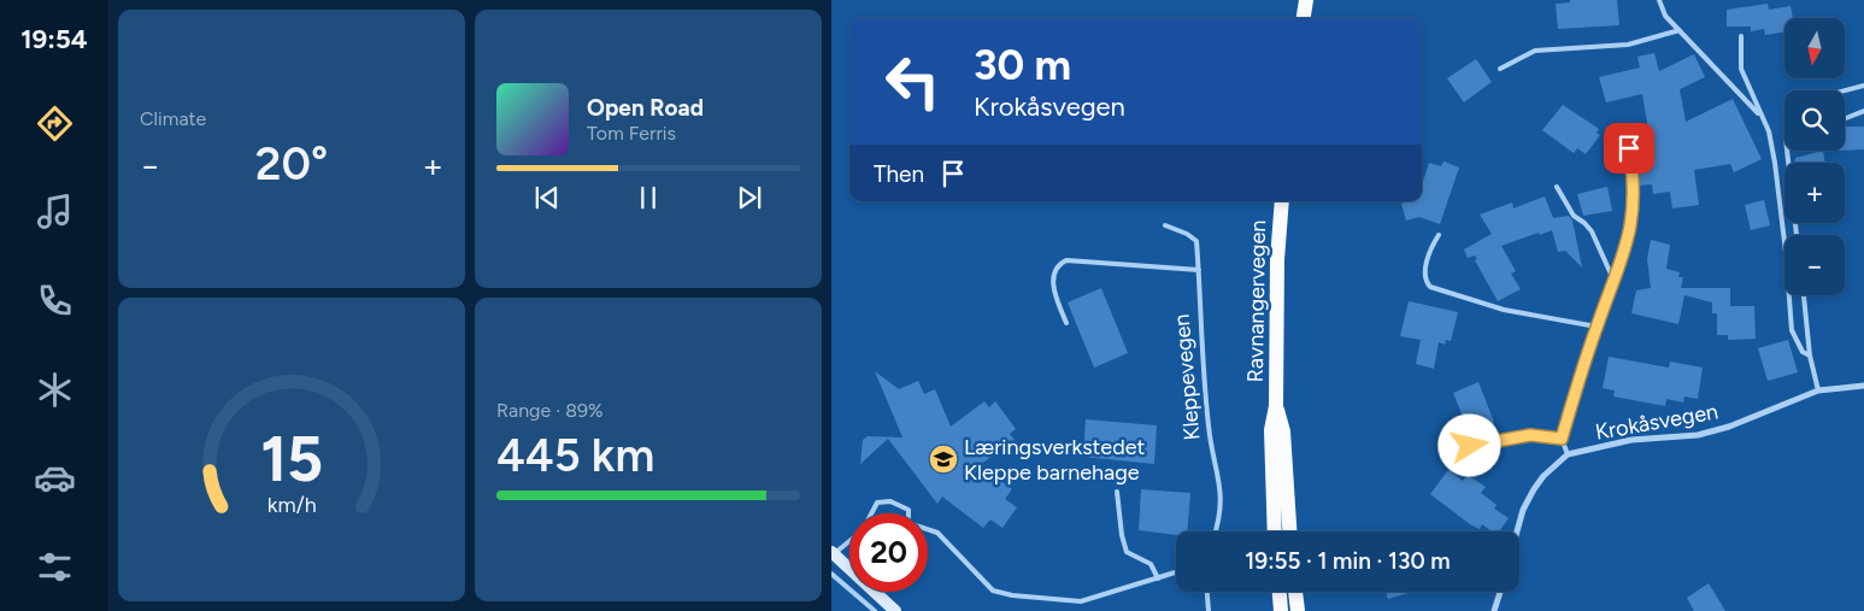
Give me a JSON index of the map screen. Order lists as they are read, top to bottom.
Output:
{
  "streets": {
    "main road": ["Ravnangervegen"],
    "street": ["Krokåsvegen"],
    "lane": ["Kleppevegen"]
  },
  "places": {
    "school or university": ["Læringsverkstedet Kleppe barnehage"]
  },
  "north": "bottom",
  "page": {
    "tabs": "19:54",
    "tile": [
      "Climate",
      ["Range · 89%", "445 km"]
    ],
    "map_buttons": ["+", "−"],
    "turn": ["30 m", "Krokåsvegen"],
    "song": ["Open Road", "Tom Ferris"],
    "heat": ["−", "20°", "+"],
    "then": "Then",
    "limit": "20",
    "trip": "19:55 · 1 min · 130 m",
    "gauge": ["15", "km/h"]
  }
}
